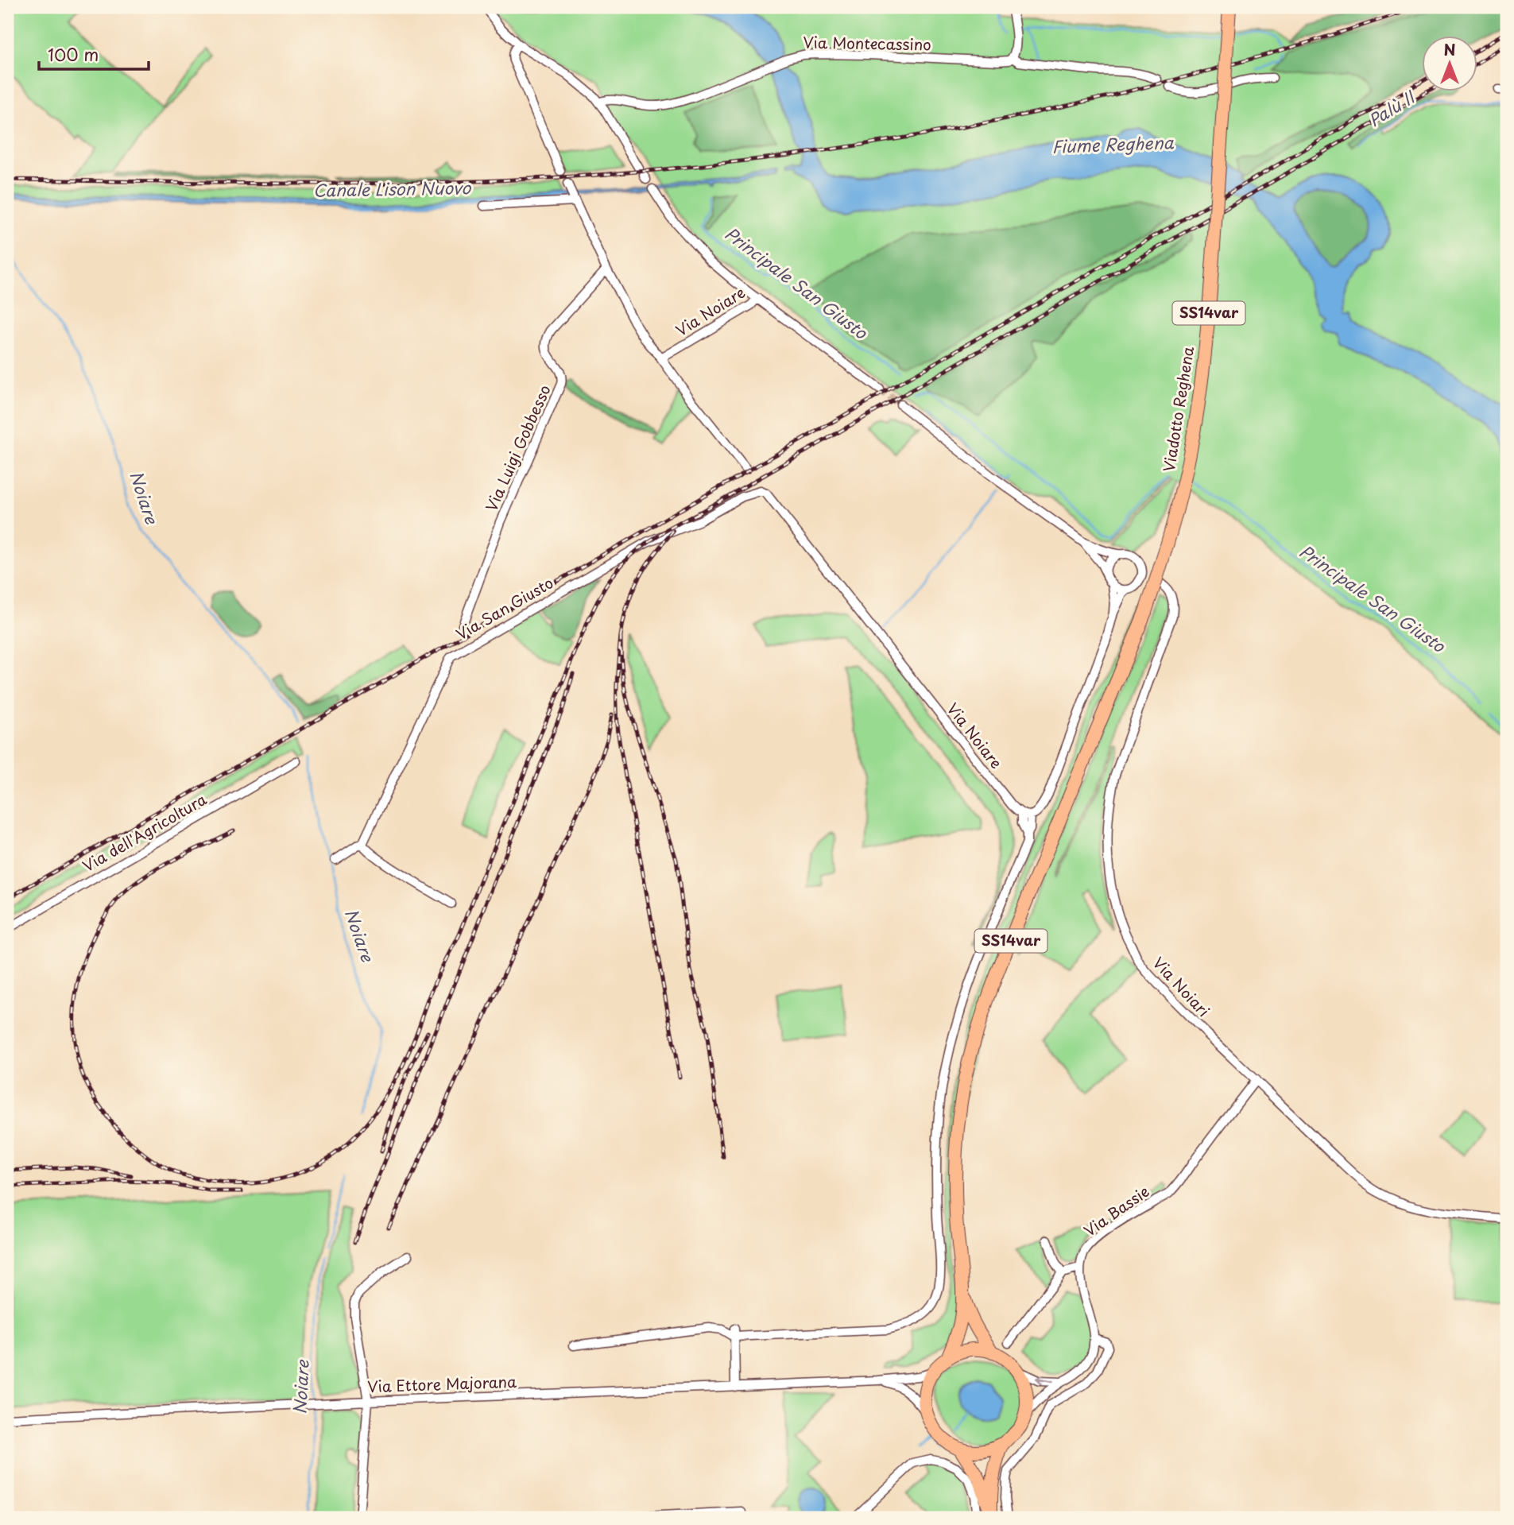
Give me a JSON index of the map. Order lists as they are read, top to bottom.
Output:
{
  "streets": {
    "highway": ["SS14var", "Viadotto Reghena"],
    "street": [
      "Via Montecassino",
      "Via Noiare",
      "Via Luigi Gobbesso",
      "Via San Giusto",
      "Via dell'Agricoltura",
      "Via Noiari",
      "Via Bassie",
      "Via Ettore Majorana"
    ]
  },
  "crossings": [
    ["Via Noiare", "Via San Giusto"],
    ["SS14var", "Viadotto Reghena"],
    ["SS14var", "Via Ettore Majorana"],
    ["Via Noiari", "Via Bassie"]
  ],
  "water": [
    "Palù II",
    "Fiume Reghena",
    "Canale Lison Nuovo",
    "Principale San Giusto",
    "Noiare"
  ],
  "scale_bar": "100 m",
  "north": "top"
}
